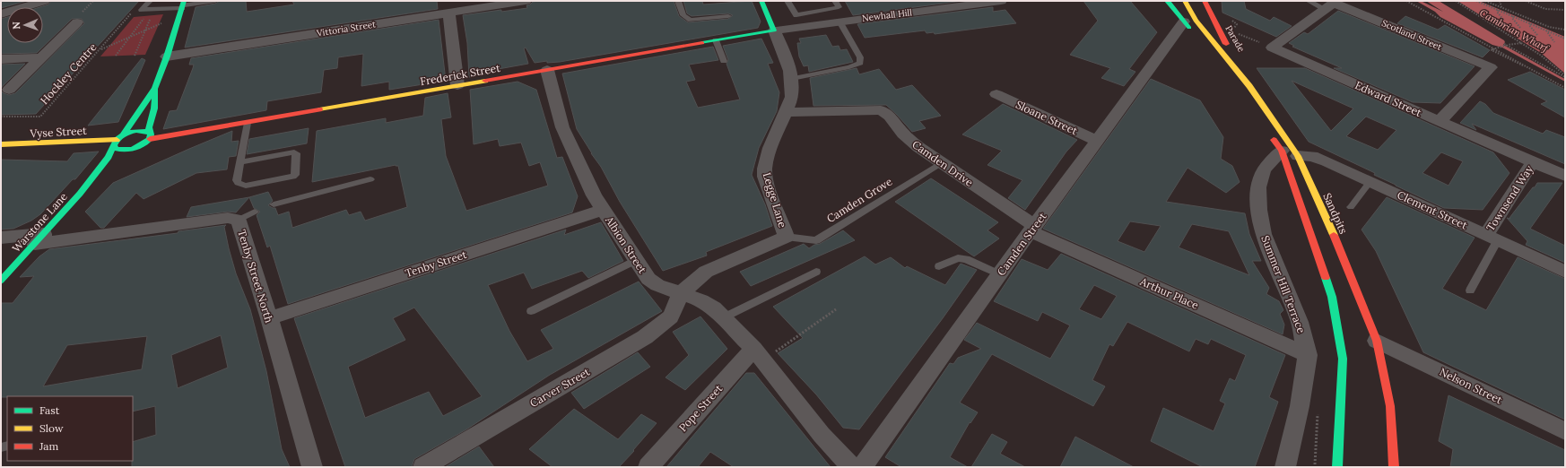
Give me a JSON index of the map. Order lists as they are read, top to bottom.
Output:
{
  "streets": {
    "street": [
      "Newhall Hill",
      "Vittoria Street",
      "Scotland Street",
      "Parade",
      "Frederick Street",
      "Edward Street",
      "Sloane Street",
      "Vyse Street",
      "Camden Drive",
      "Townsend Way",
      "Legge Lane",
      "Clement Street",
      "Sandpits",
      "Warstone Lane",
      "Camden Street",
      "Albion Street",
      "Tenby Street",
      "Tenby Street North",
      "Summer Hill Terrace",
      "Arthur Place",
      "Nelson Street",
      "Carver Street",
      "Pope Street"
    ],
    "lane": ["Camden Grove"],
    "path": ["Hockley Centre"]
  },
  "crossings": [
    ["Newhall Hill", "Frederick Street"],
    ["Newhall Hill", "Legge Lane"],
    ["Scotland Street", "Edward Street"],
    ["Parade", "Sandpits"],
    ["Frederick Street", "Legge Lane"],
    ["Frederick Street", "Albion Street"],
    ["Edward Street", "Townsend Way"],
    ["Sloane Street", "Camden Street"],
    ["Vyse Street", "Warstone Lane"],
    ["Camden Drive", "Legge Lane"],
    ["Camden Drive", "Camden Grove"],
    ["Camden Drive", "Camden Street"],
    ["Camden Drive", "Arthur Place"],
    ["Townsend Way", "Clement Street"],
    ["Legge Lane", "Camden Grove"],
    ["Legge Lane", "Albion Street"],
    ["Legge Lane", "Carver Street"],
    ["Clement Street", "Sandpits"],
    ["Clement Street", "Summer Hill Terrace"],
    ["Sandpits", "Summer Hill Terrace"],
    ["Sandpits", "Nelson Street"],
    ["Warstone Lane", "Tenby Street North"],
    ["Camden Street", "Arthur Place"],
    ["Albion Street", "Tenby Street"],
    ["Albion Street", "Carver Street"],
    ["Albion Street", "Pope Street"],
    ["Tenby Street", "Tenby Street North"],
    ["Summer Hill Terrace", "Arthur Place"]
  ],
  "water": ["Cambrian Wharf"],
  "legend": ["Fast", "Slow", "Jam"],
  "north": "left"
}
